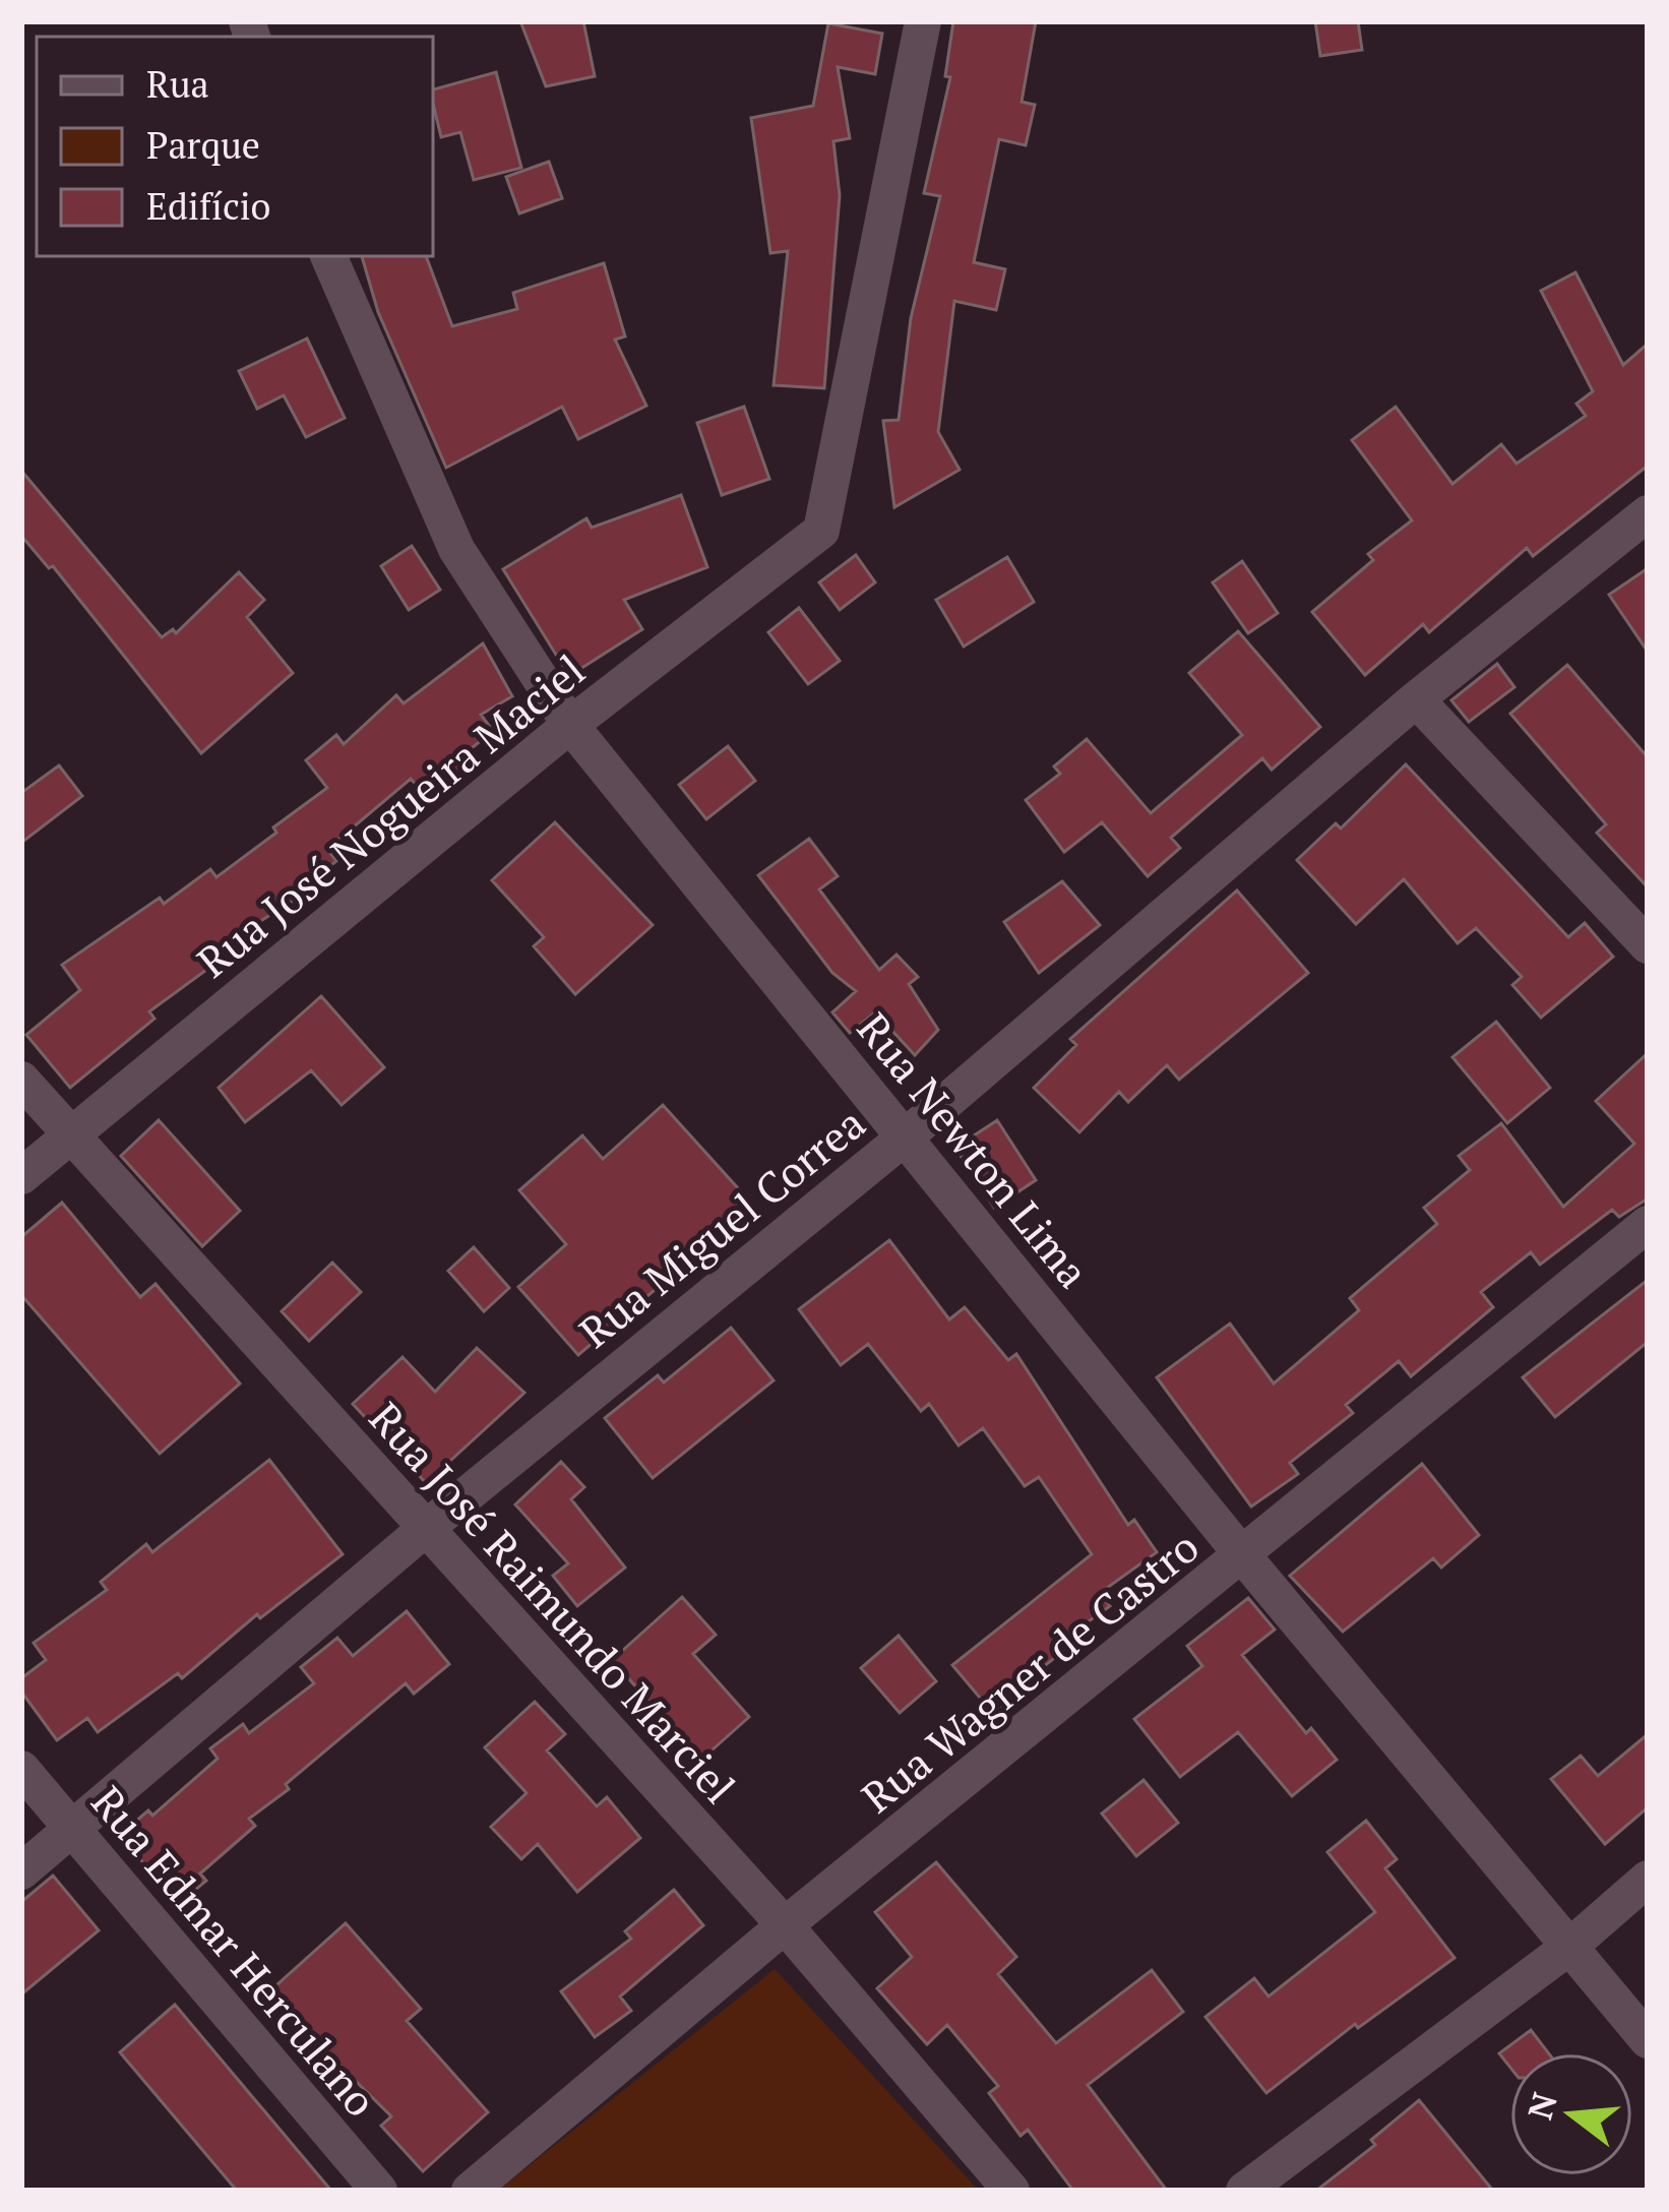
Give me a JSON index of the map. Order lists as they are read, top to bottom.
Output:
{
  "streets": {
    "street": [
      "Rua José Nogueira Maciel",
      "Rua Newton Lima",
      "Rua Miguel Correa",
      "Rua José Raimundo Marciel",
      "Rua Wagner de Castro",
      "Rua Edmar Herculano"
    ]
  },
  "crossings": [
    ["Rua José Nogueira Maciel", "Rua Newton Lima"],
    ["Rua José Nogueira Maciel", "Rua José Raimundo Marciel"],
    ["Rua Newton Lima", "Rua Miguel Correa"],
    ["Rua Newton Lima", "Rua Wagner de Castro"],
    ["Rua Miguel Correa", "Rua José Raimundo Marciel"],
    ["Rua Miguel Correa", "Rua Edmar Herculano"],
    ["Rua José Raimundo Marciel", "Rua Wagner de Castro"]
  ],
  "legend": ["Rua", "Parque", "Edifício"],
  "north": "left"
}
